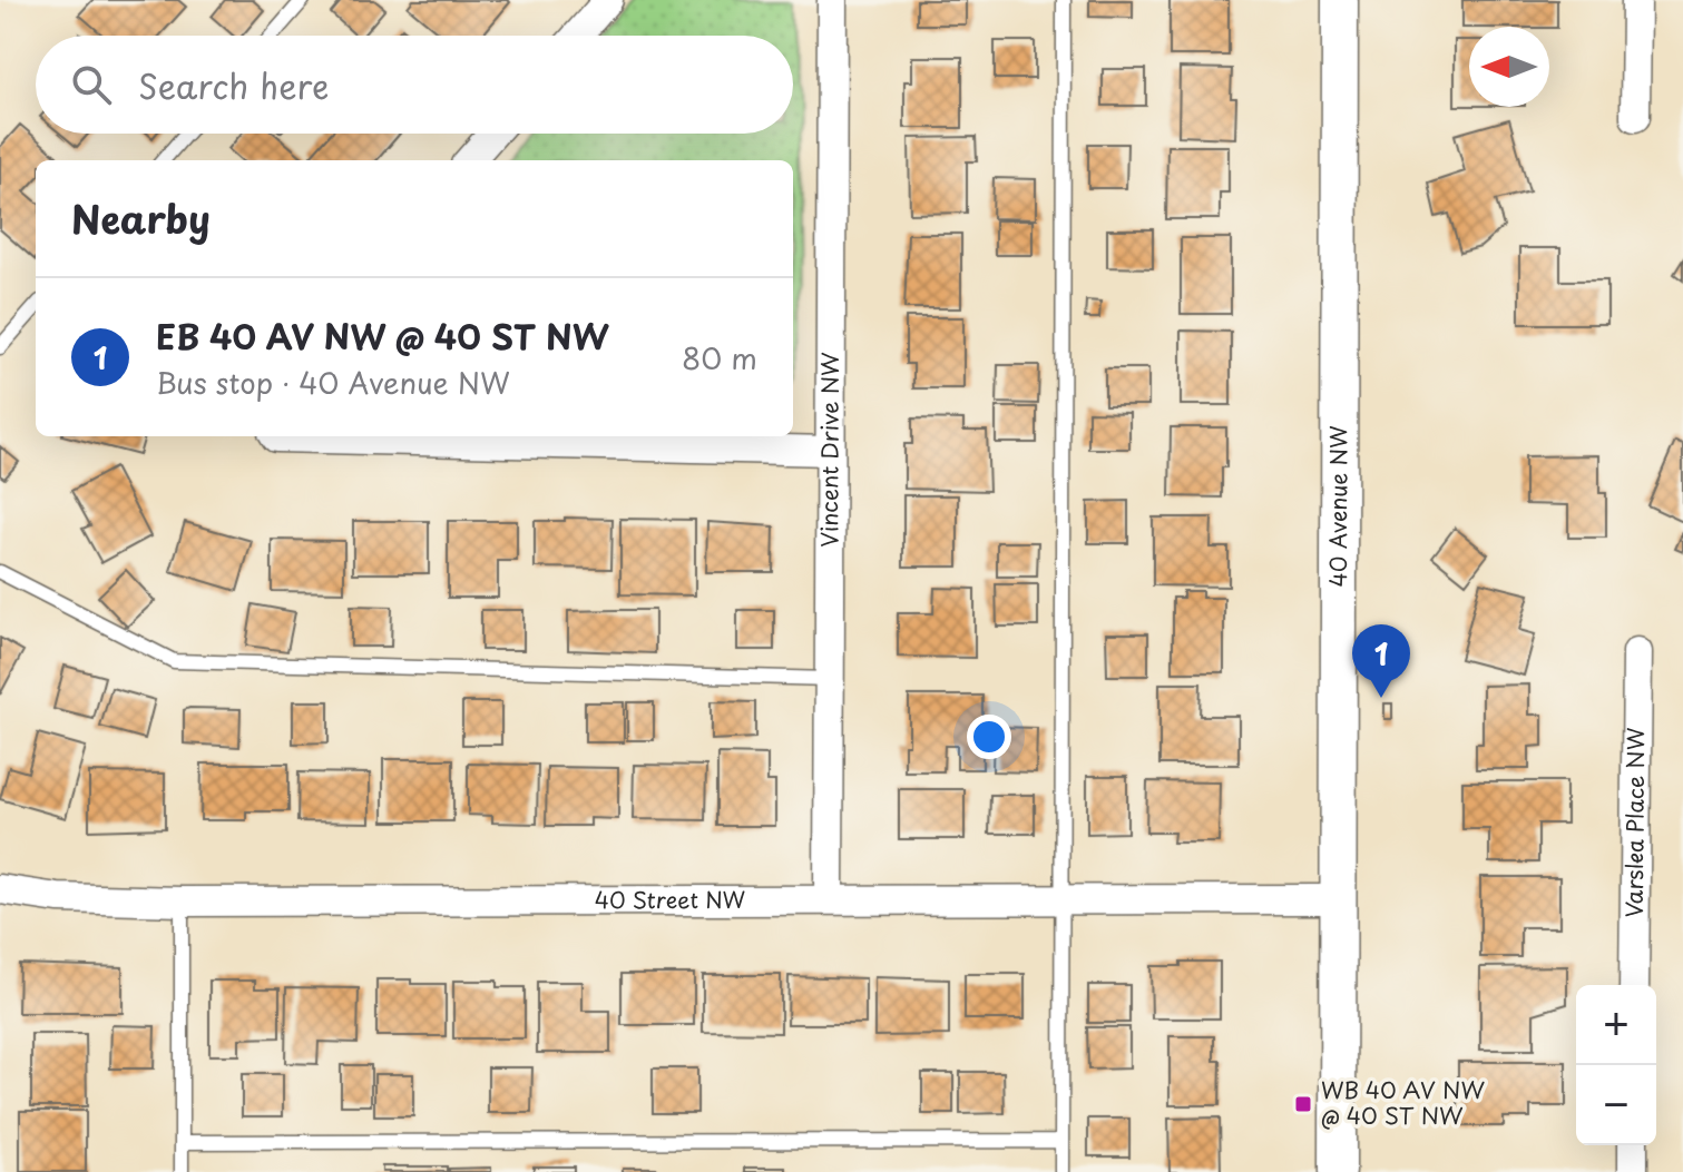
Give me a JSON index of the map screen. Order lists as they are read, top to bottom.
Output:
{
  "streets": {
    "street": [
      "Vincent Drive NW",
      "40 Avenue NW",
      "Varslea Place NW",
      "40 Street NW"
    ]
  },
  "crossings": [
    ["Vincent Drive NW", "40 Street NW"],
    ["40 Avenue NW", "40 Street NW"]
  ],
  "places": {
    "transit": ["WB 40 AV NW @ 40 ST NW"]
  },
  "north": "left",
  "page": {
    "search": "Search here",
    "heading": "Nearby",
    "list": [
      {
        "mark": "1",
        "name": "EB 40 AV NW @ 40 ST NW",
        "note": "Bus stop · 40 Avenue NW",
        "value": "80 m"
      }
    ],
    "pins": "1",
    "map_buttons": ["+", "−"]
  }
}
